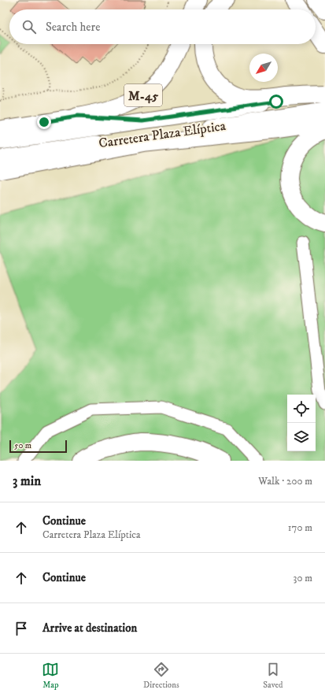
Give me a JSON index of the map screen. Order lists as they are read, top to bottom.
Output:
{
  "streets": {
    "highway": ["M-45"],
    "main road": ["Carretera Plaza Elíptica"]
  },
  "crossings": [
    ["M-45", "Carretera Plaza Elíptica"]
  ],
  "scale_bar": "50 m",
  "north": "bottom left",
  "page": {
    "search": "Search here",
    "scale": "50 m",
    "heading": ["3 min", "Walk · 200 m"],
    "list": [
      ["Continue", "Carretera Plaza Elíptica", "170 m"],
      ["Continue", "30 m"],
      "Arrive at destination"
    ],
    "nav": ["Map", "Directions", "Saved"]
  }
}
